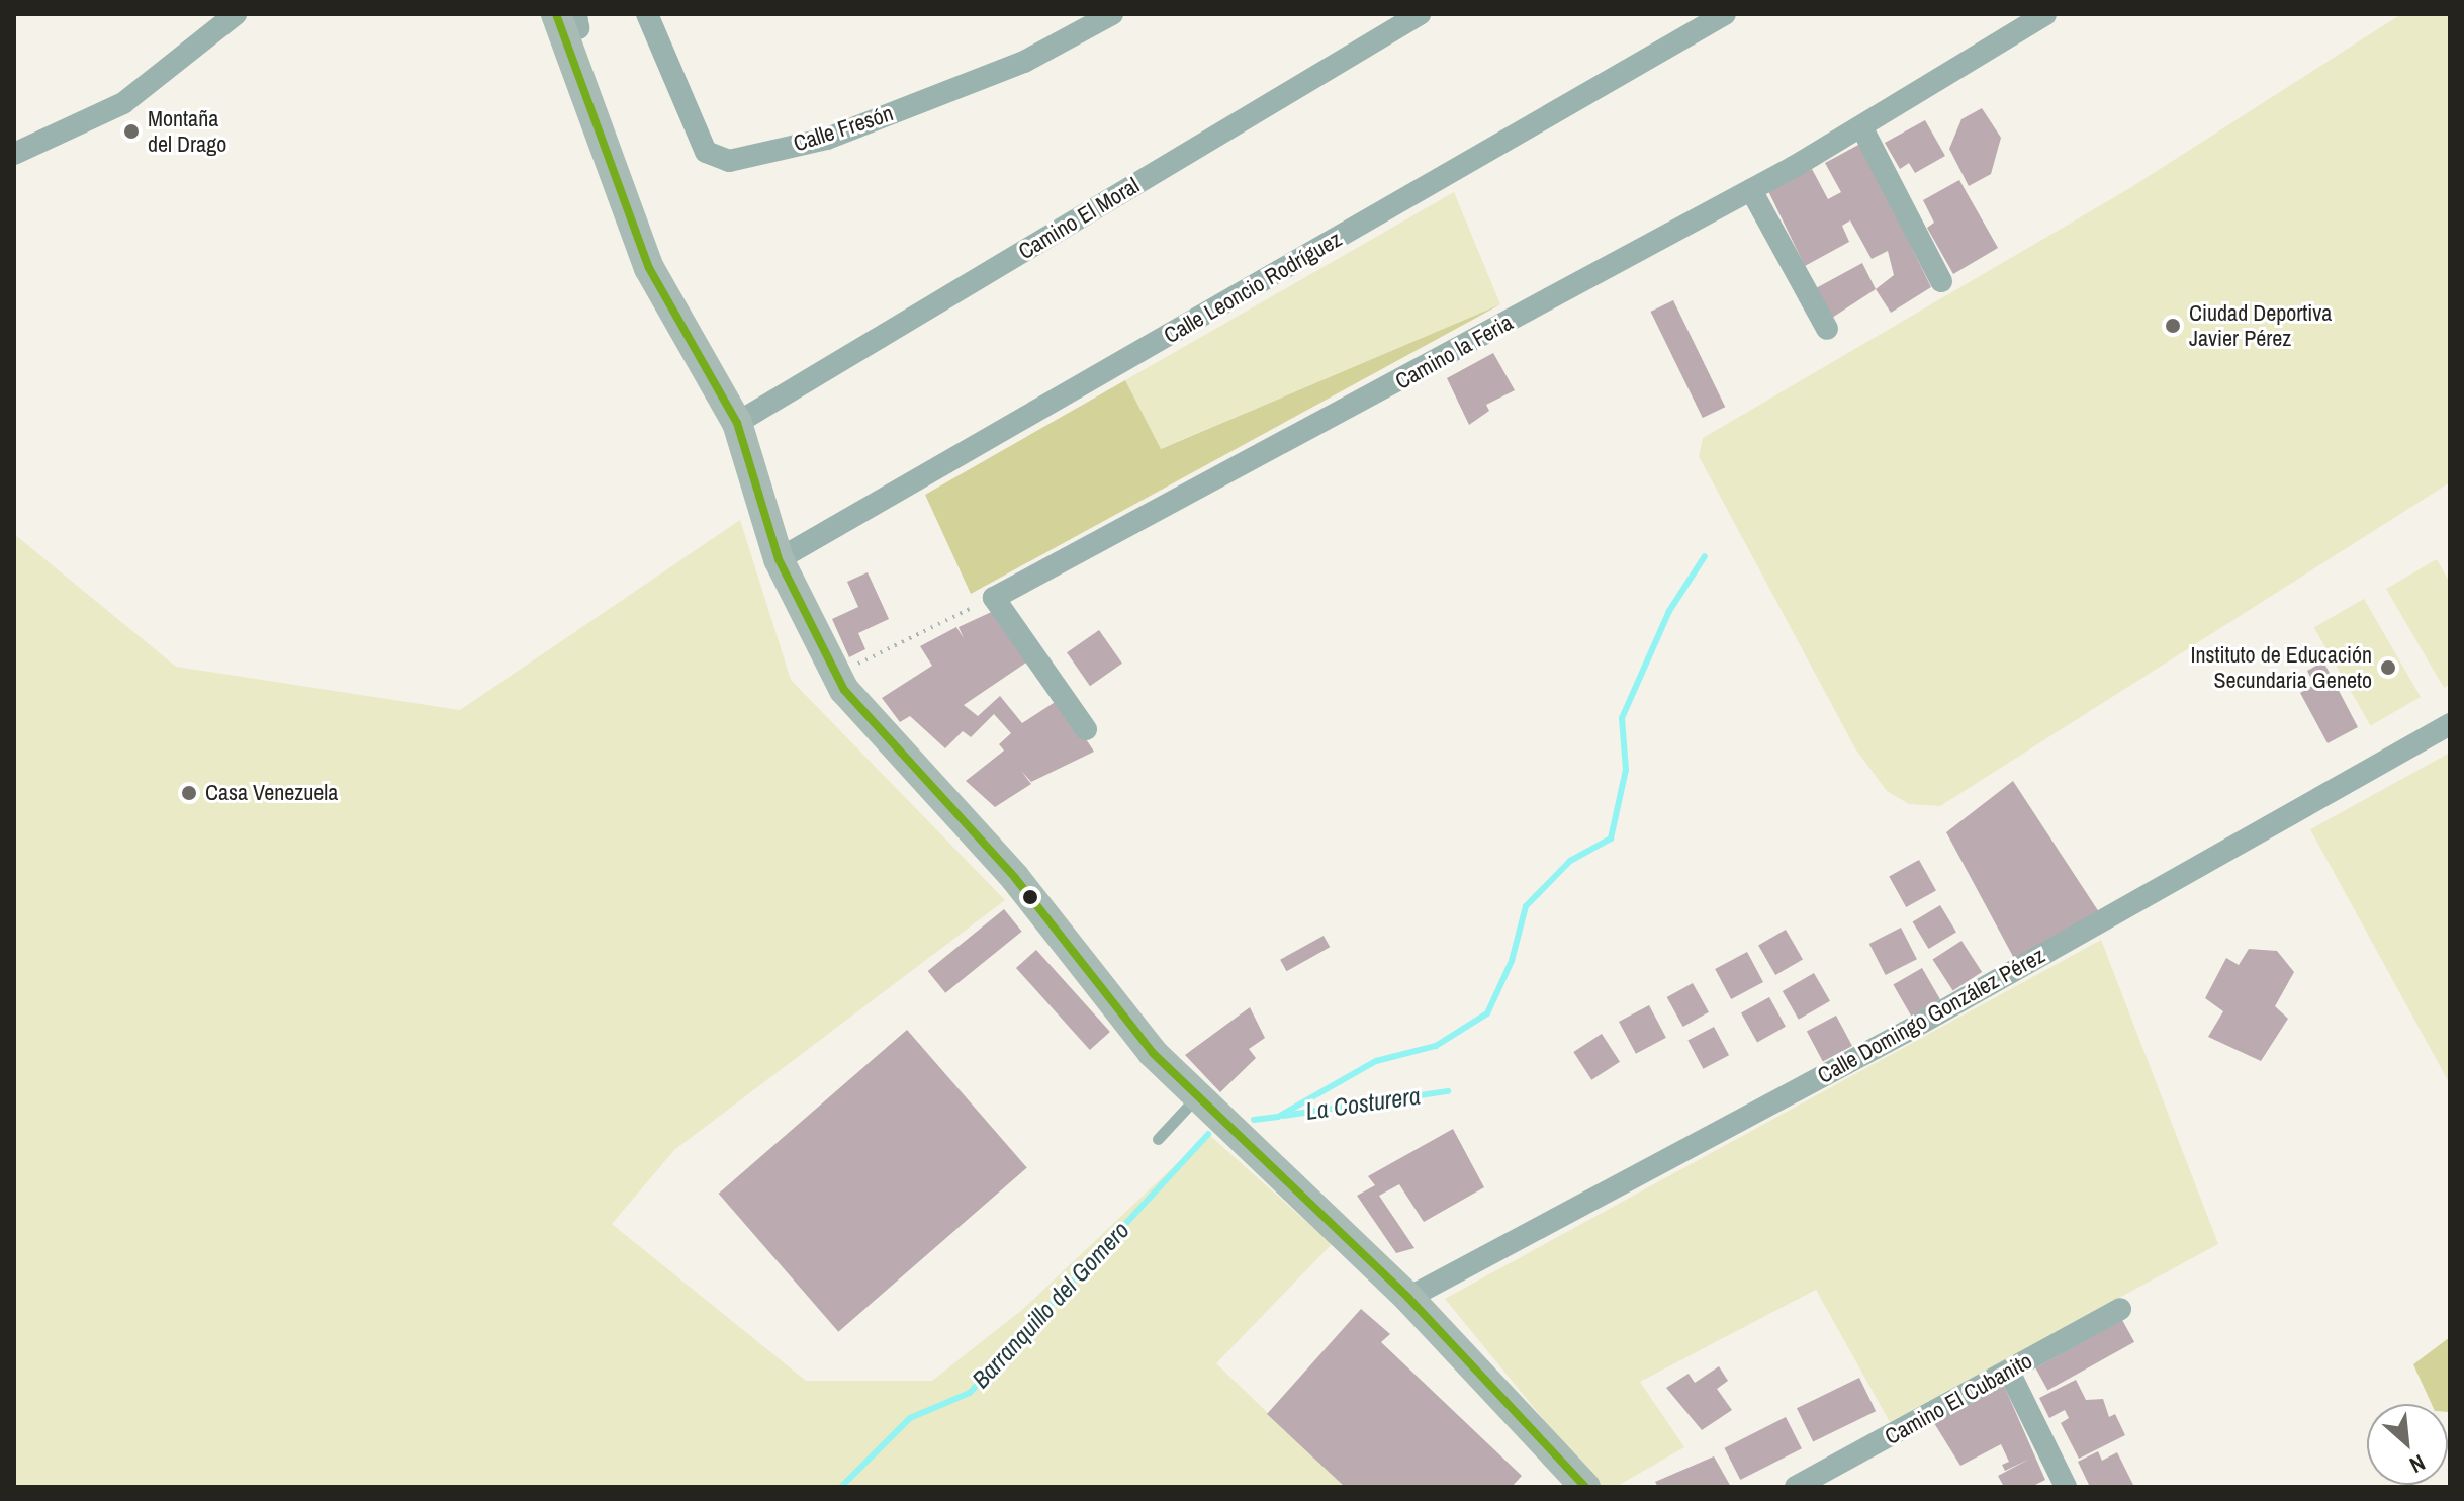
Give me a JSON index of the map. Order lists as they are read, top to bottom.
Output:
{
  "streets": {
    "street": [
      "Calle Fresón",
      "Camino El Moral",
      "Calle Leoncio Rodríguez",
      "Camino la Feria",
      "Calle Domingo González Pérez",
      "Camino El Cubanito"
    ]
  },
  "water": ["La Costurera", "Barranquillo del Gomero"],
  "places": [
    "Montaña del Drago",
    "Ciudad Deportiva Javier Pérez",
    "Instituto de Educación Secundaria Geneto",
    "Casa Venezuela"
  ],
  "north": "bottom right"
}
